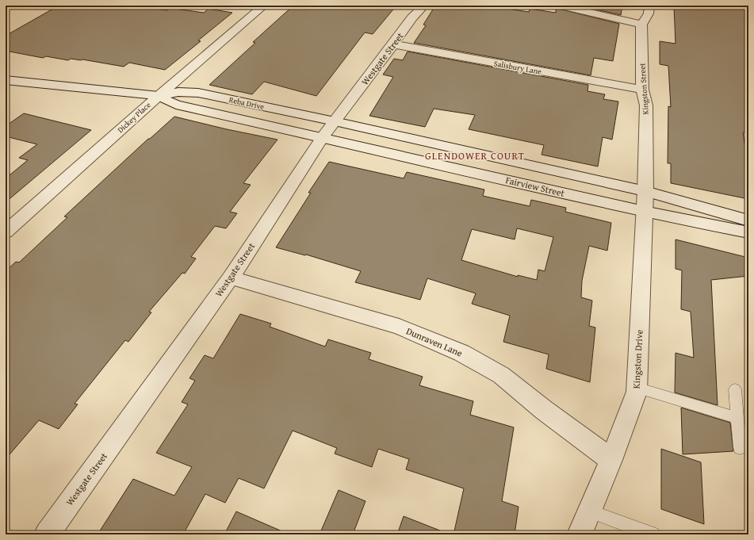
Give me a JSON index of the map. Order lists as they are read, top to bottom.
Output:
{
  "streets": {
    "street": [
      "Westgate Street",
      "Salisbury Lane",
      "Kingston Street",
      "Reba Drive",
      "Dickey Place",
      "Fairview Street",
      "Dunraven Lane",
      "Kingston Drive"
    ]
  },
  "crossings": [
    ["Westgate Street", "Salisbury Lane"],
    ["Westgate Street", "Reba Drive"],
    ["Westgate Street", "Fairview Street"],
    ["Westgate Street", "Dunraven Lane"],
    ["Salisbury Lane", "Kingston Street"],
    ["Kingston Street", "Fairview Street"],
    ["Kingston Street", "Kingston Drive"],
    ["Reba Drive", "Dickey Place"],
    ["Reba Drive", "Fairview Street"],
    ["Fairview Street", "Kingston Drive"],
    ["Dunraven Lane", "Kingston Drive"]
  ],
  "districts": ["GLENDOWER COURT"]
}
